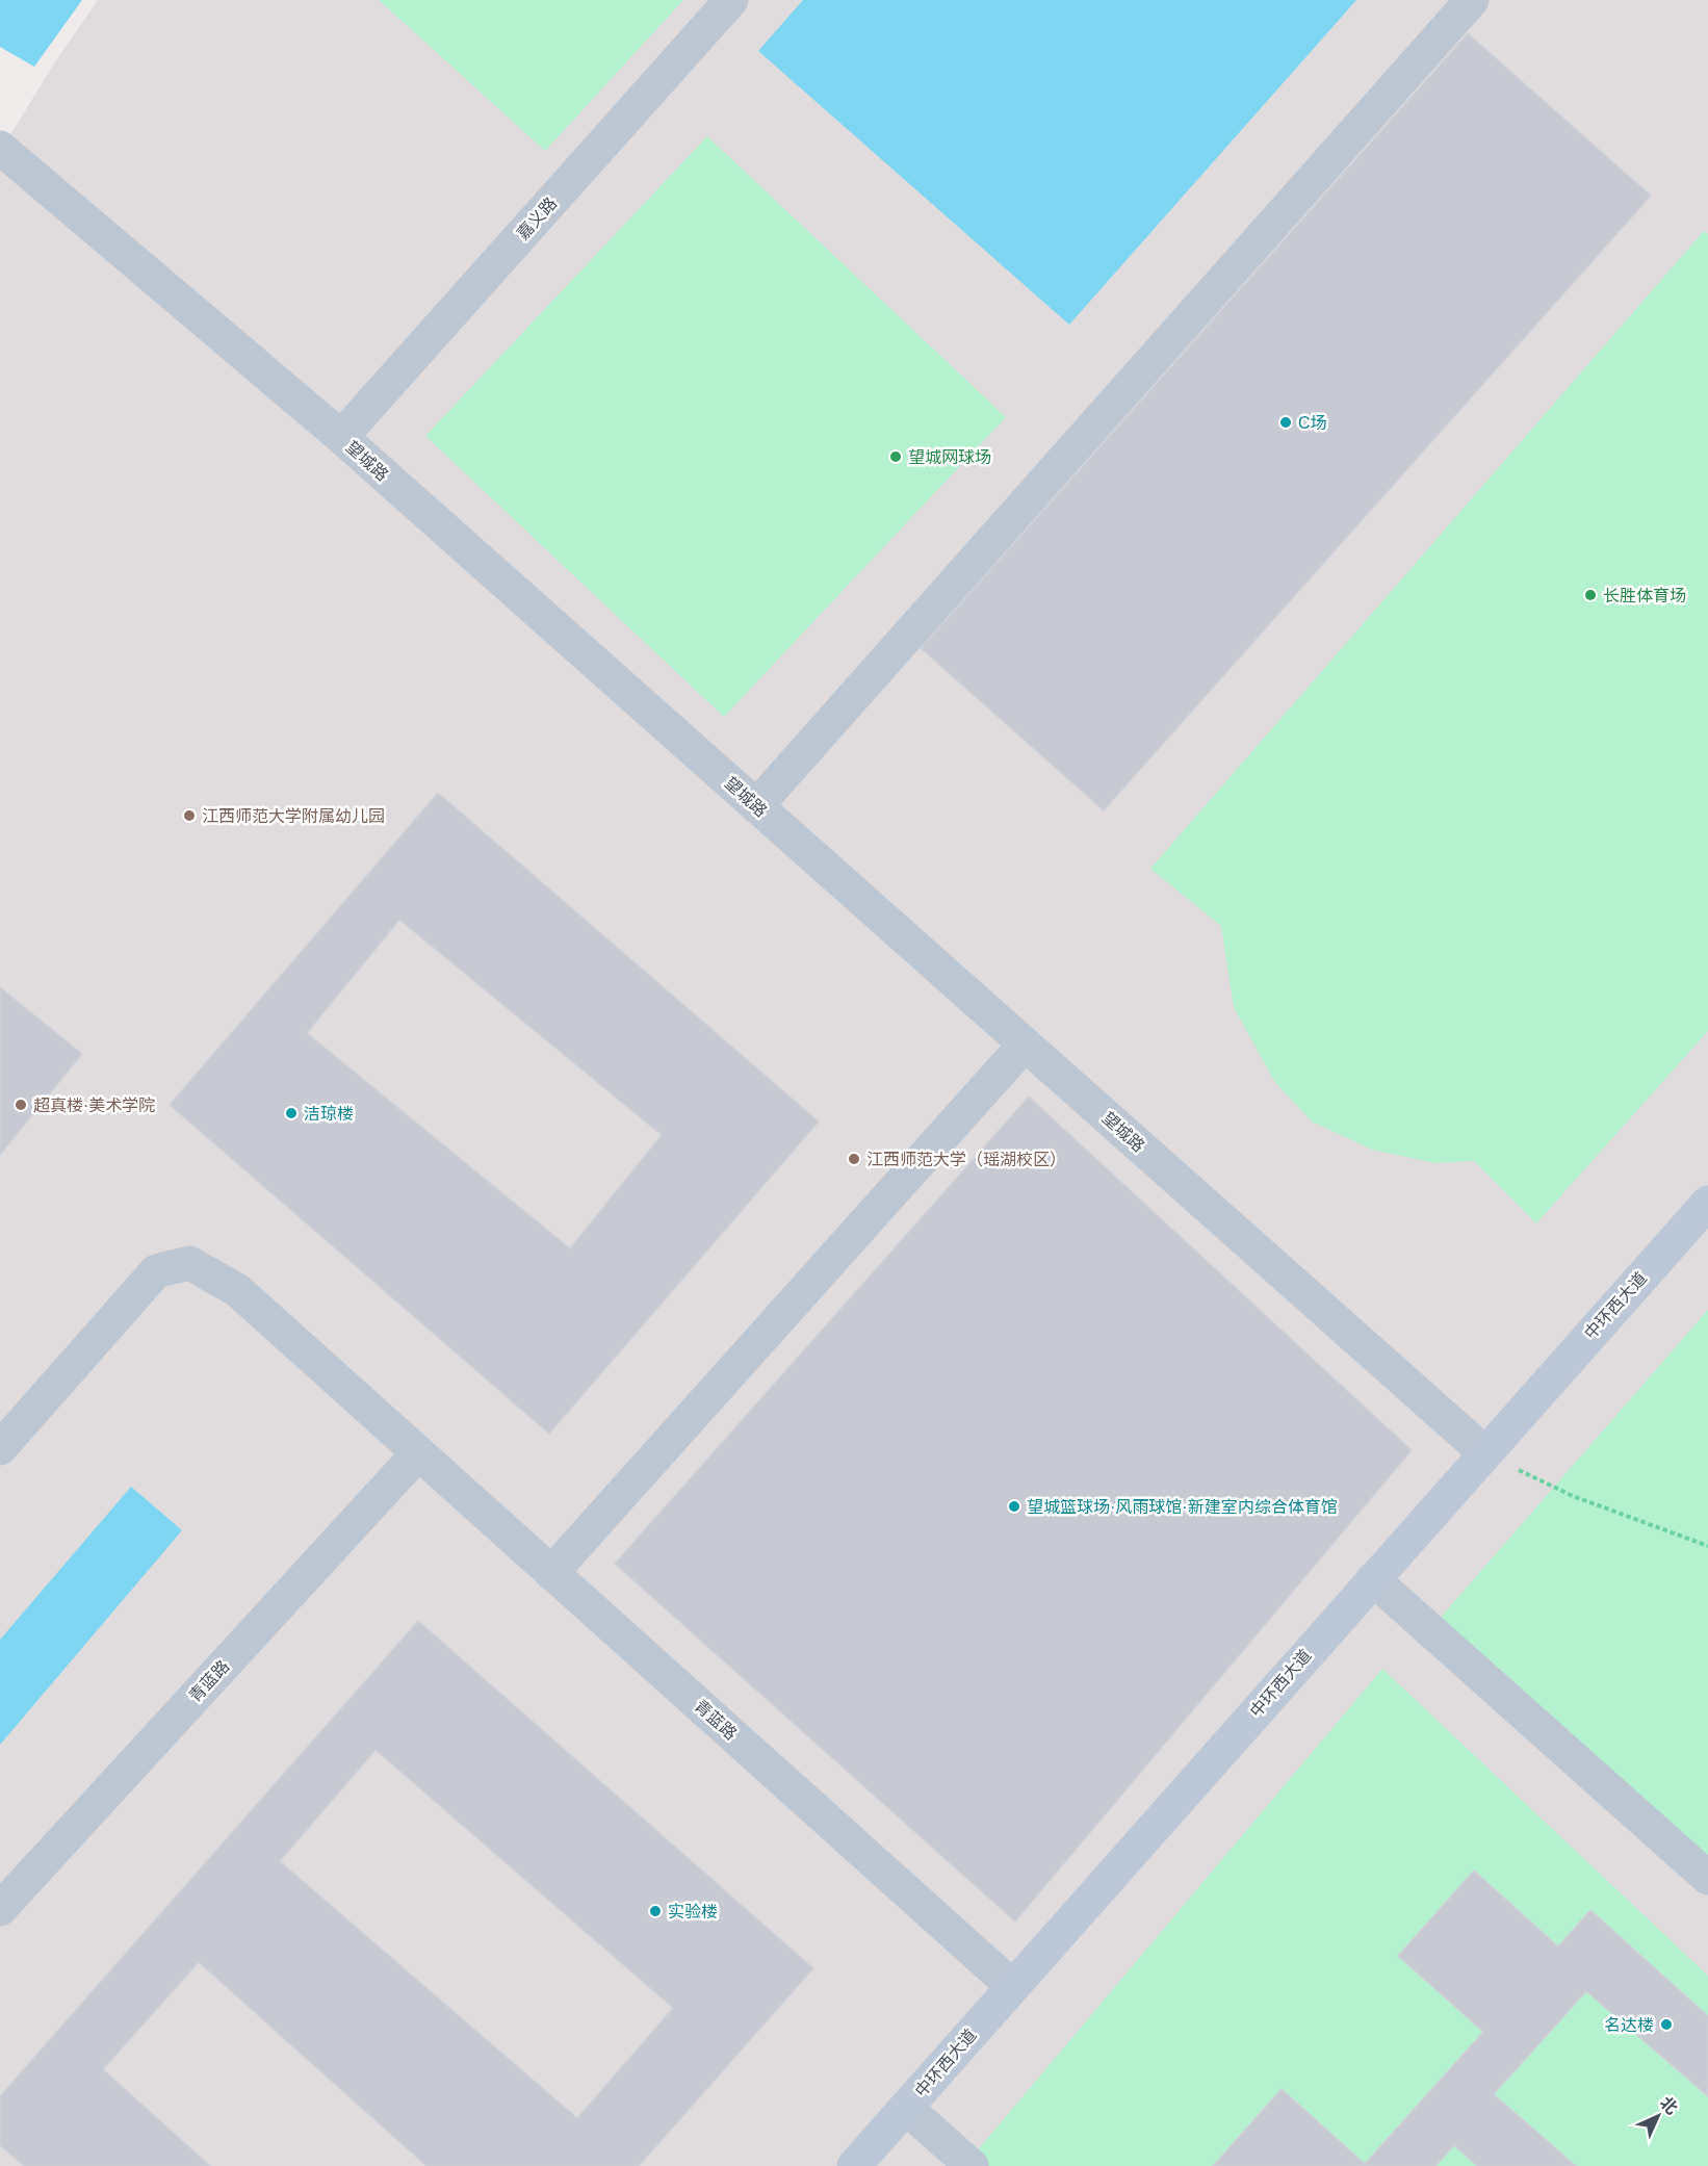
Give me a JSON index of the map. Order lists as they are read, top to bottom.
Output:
{
  "streets": {
    "street": [
      "嘉义路",
      "望城路",
      "中环西大道",
      "青蓝路"
    ]
  },
  "crossings": [
    ["嘉义路", "望城路"],
    ["望城路", "中环西大道"],
    ["中环西大道", "青蓝路"]
  ],
  "places": [
    "C场",
    "望城网球场",
    "长胜体育场",
    "江西师范大学附属幼儿园",
    "超真楼·美术学院",
    "洁琼楼",
    "江西师范大学（瑶湖校区）",
    "望城篮球场·风雨球馆·新建室内综合体育馆",
    "实验楼",
    "名达楼"
  ],
  "north": "top right"
}
